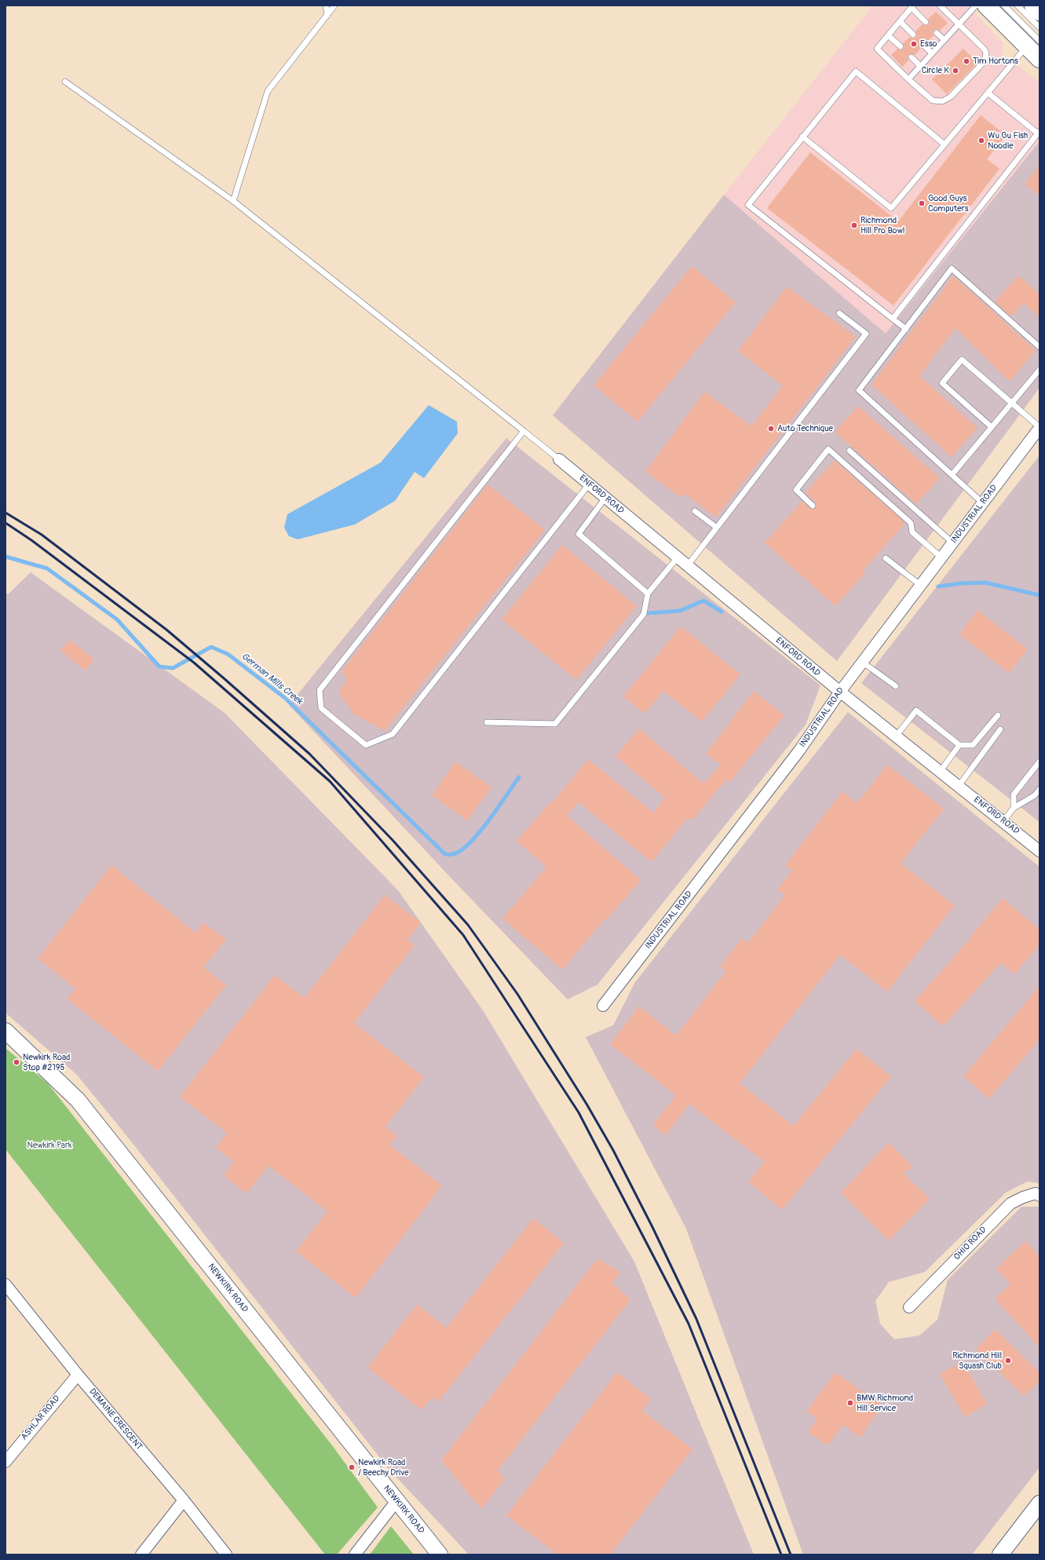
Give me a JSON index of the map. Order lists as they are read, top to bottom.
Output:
{
  "streets": {
    "street": [
      "ENFORD ROAD",
      "INDUSTRIAL ROAD",
      "OHIO ROAD",
      "NEWKIRK ROAD",
      "ASHLAR ROAD",
      "DEMAINE CRESCENT"
    ]
  },
  "crossings": [
    ["ENFORD ROAD", "INDUSTRIAL ROAD"],
    ["ASHLAR ROAD", "DEMAINE CRESCENT"]
  ],
  "water": ["German Mills Creek"],
  "parks": ["Newkirk Park"],
  "places": [
    "Esso",
    "Tim Hortons",
    "Circle K",
    "Wu Gu Fish Noodle",
    "Good Guys Computers",
    "Richmond Hill Pro Bowl",
    "Auto Technique",
    "Newkirk Road Stop #2195",
    "Richmond Hill Squash Club",
    "BMW Richmond Hill Service",
    "Newkirk Road / Beechy Drive"
  ]
}
